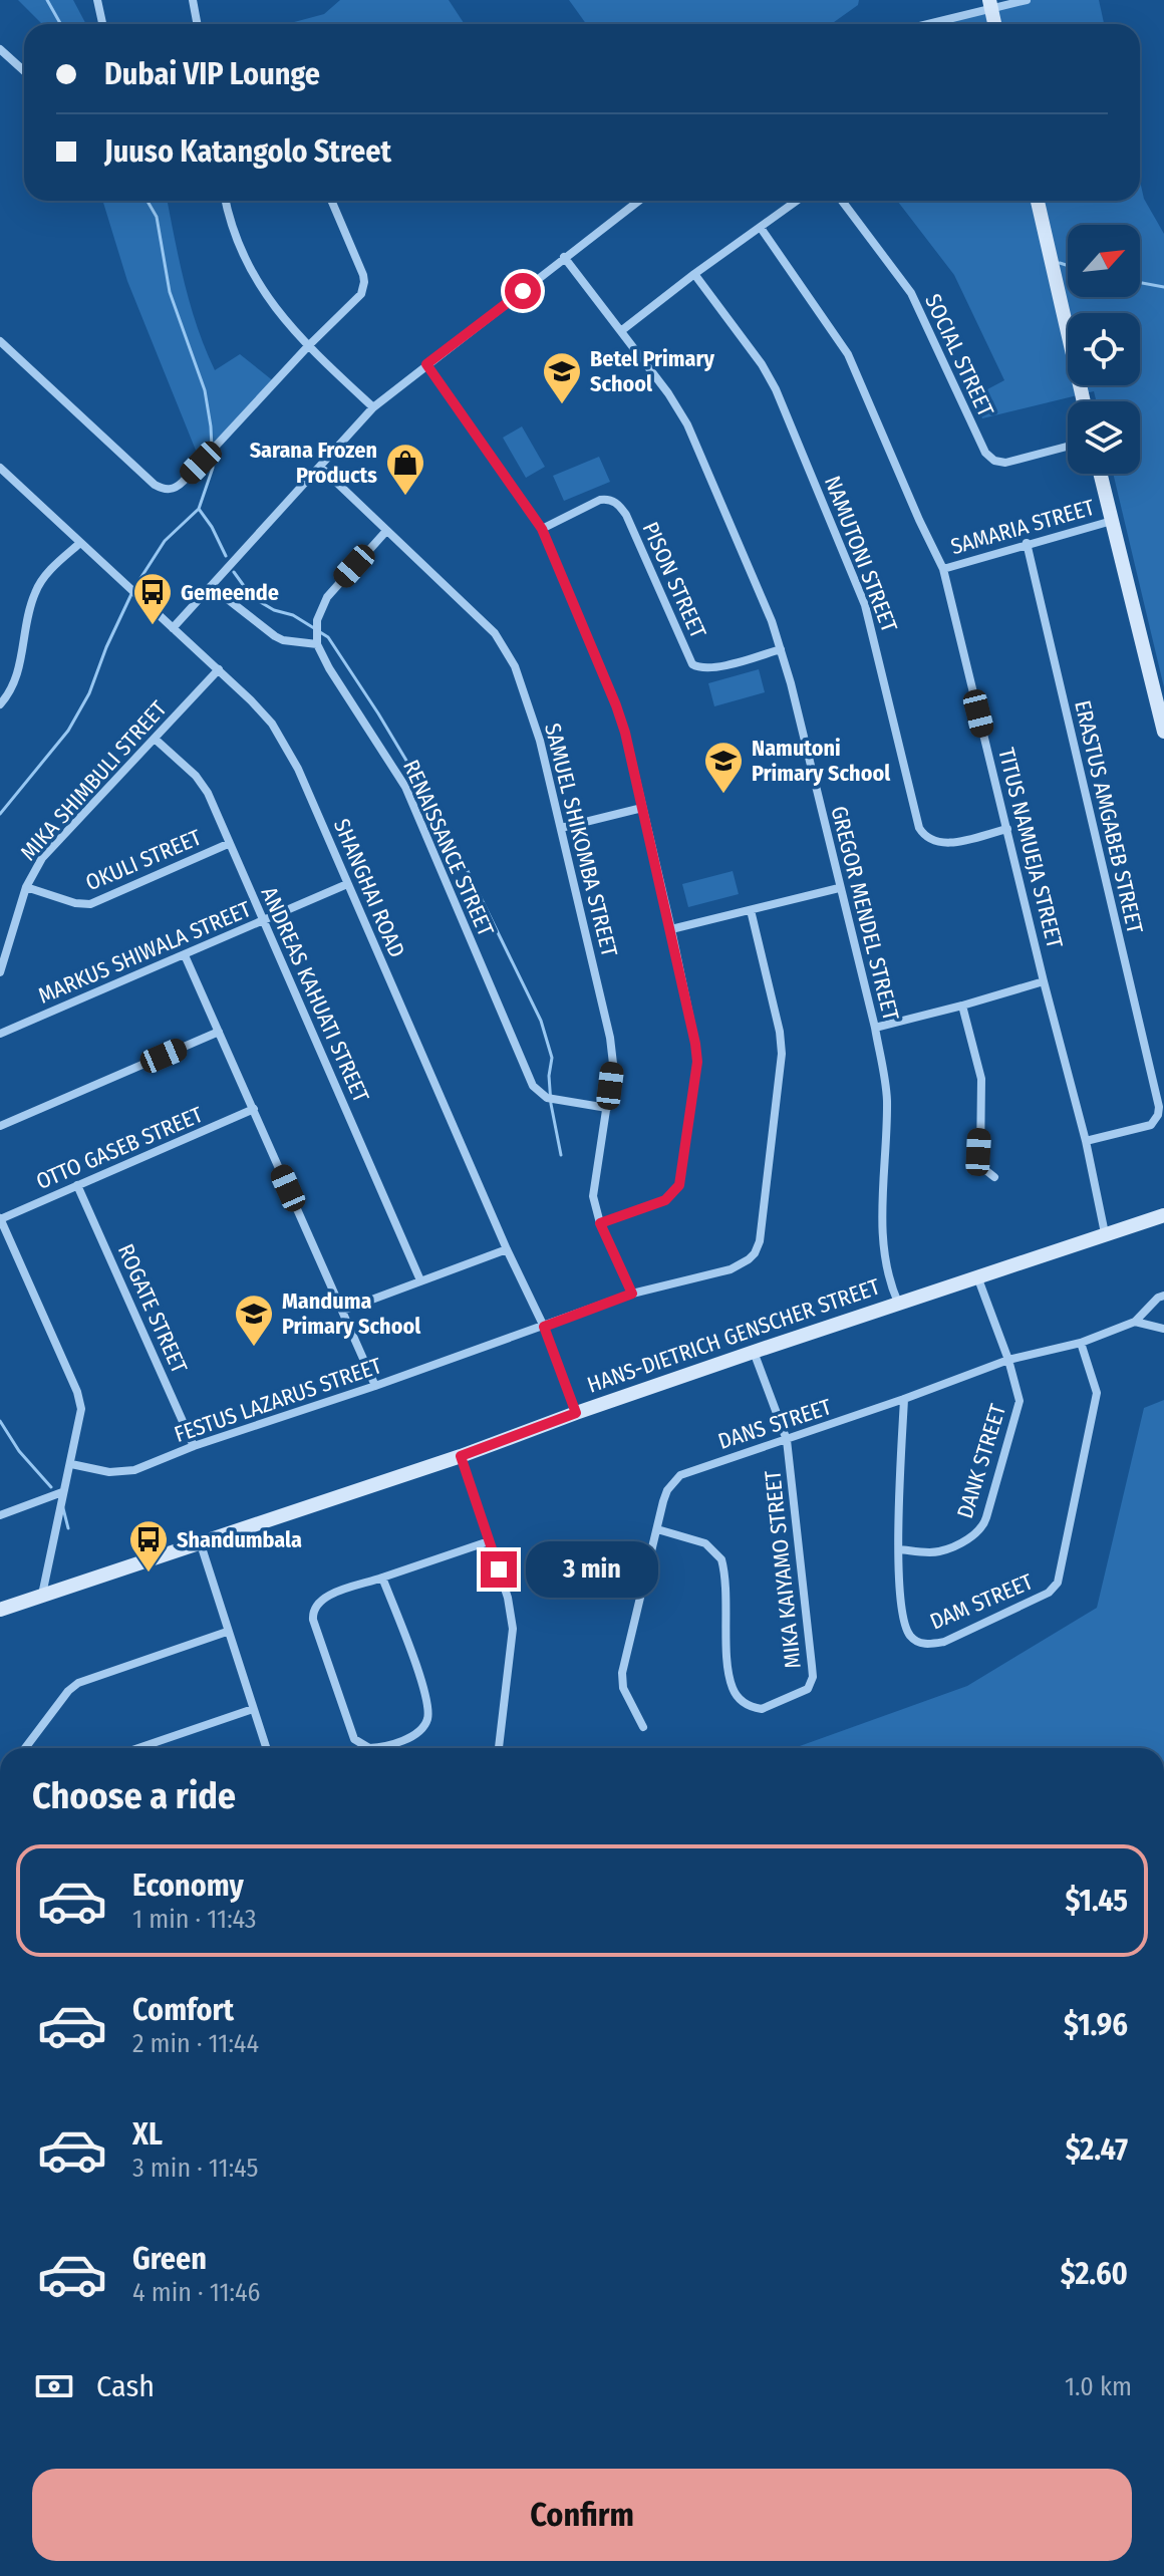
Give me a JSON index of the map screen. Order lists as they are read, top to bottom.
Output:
{
  "streets": {
    "street": [
      "SOCIAL STREET",
      "SAMARIA STREET",
      "NAMUTONI STREET",
      "PISON STREET",
      "MIKA SHIMBULI STREET",
      "ERASTUS AMGABEB STREET",
      "SAMUEL SHIKOMBA STREET",
      "RENAISSANCE STREET",
      "TITUS NAMUEJA STREET",
      "OKULI STREET",
      "SHANGHAI ROAD",
      "GREGOR MENDEL STREET",
      "MARKUS SHIWALA STREET",
      "ANDREAS KAHUATI STREET",
      "OTTO GASEB STREET",
      "ROGATE STREET",
      "HANS-DIETRICH GENSCHER STREET",
      "FESTUS LAZARUS STREET",
      "DANS STREET",
      "DANK STREET",
      "MIKA KAIYAMO STREET",
      "DAM STREET"
    ]
  },
  "crossings": [
    ["SAMARIA STREET", "ERASTUS AMGABEB STREET"],
    ["SAMARIA STREET", "TITUS NAMUEJA STREET"],
    ["NAMUTONI STREET", "TITUS NAMUEJA STREET"],
    ["PISON STREET", "GREGOR MENDEL STREET"],
    ["MIKA SHIMBULI STREET", "OKULI STREET"],
    ["MIKA SHIMBULI STREET", "SHANGHAI ROAD"],
    ["MIKA SHIMBULI STREET", "ANDREAS KAHUATI STREET"],
    ["ERASTUS AMGABEB STREET", "TITUS NAMUEJA STREET"],
    ["SAMUEL SHIKOMBA STREET", "RENAISSANCE STREET"],
    ["SAMUEL SHIKOMBA STREET", "FESTUS LAZARUS STREET"],
    ["TITUS NAMUEJA STREET", "HANS-DIETRICH GENSCHER STREET"],
    ["OKULI STREET", "ANDREAS KAHUATI STREET"],
    ["SHANGHAI ROAD", "MARKUS SHIWALA STREET"],
    ["SHANGHAI ROAD", "HANS-DIETRICH GENSCHER STREET"],
    ["SHANGHAI ROAD", "FESTUS LAZARUS STREET"],
    ["GREGOR MENDEL STREET", "HANS-DIETRICH GENSCHER STREET"],
    ["MARKUS SHIWALA STREET", "ANDREAS KAHUATI STREET"],
    ["OTTO GASEB STREET", "ROGATE STREET"],
    ["ROGATE STREET", "FESTUS LAZARUS STREET"],
    ["HANS-DIETRICH GENSCHER STREET", "DANK STREET"],
    ["HANS-DIETRICH GENSCHER STREET", "MIKA KAIYAMO STREET"],
    ["DANS STREET", "DANK STREET"],
    ["DANS STREET", "MIKA KAIYAMO STREET"],
    ["DANS STREET", "DAM STREET"],
    ["DANK STREET", "DAM STREET"]
  ],
  "places": {
    "school or university": ["Betel Primary School", "Namutoni Primary School", "Manduma Primary School"],
    "shop": ["Sarana Frozen Products"],
    "bus stop": ["Gemeende", "Shandumbala"]
  },
  "north": "top right",
  "page": {
    "banner": ["Dubai VIP Lounge", "Juuso Katangolo Street"],
    "bubble": "3 min",
    "heading": "Choose a ride",
    "list": [
      {
        "name": "Economy",
        "note": "1 min · 11:43",
        "value": "$1.45"
      },
      {
        "name": "Comfort",
        "note": "2 min · 11:44",
        "value": "$1.96"
      },
      {
        "name": "XL",
        "note": "3 min · 11:45",
        "value": "$2.47"
      },
      {
        "name": "Green",
        "note": "4 min · 11:46",
        "value": "$2.60"
      }
    ],
    "pay": ["Cash", "1.0 km"],
    "buttons": "Confirm"
  }
}
